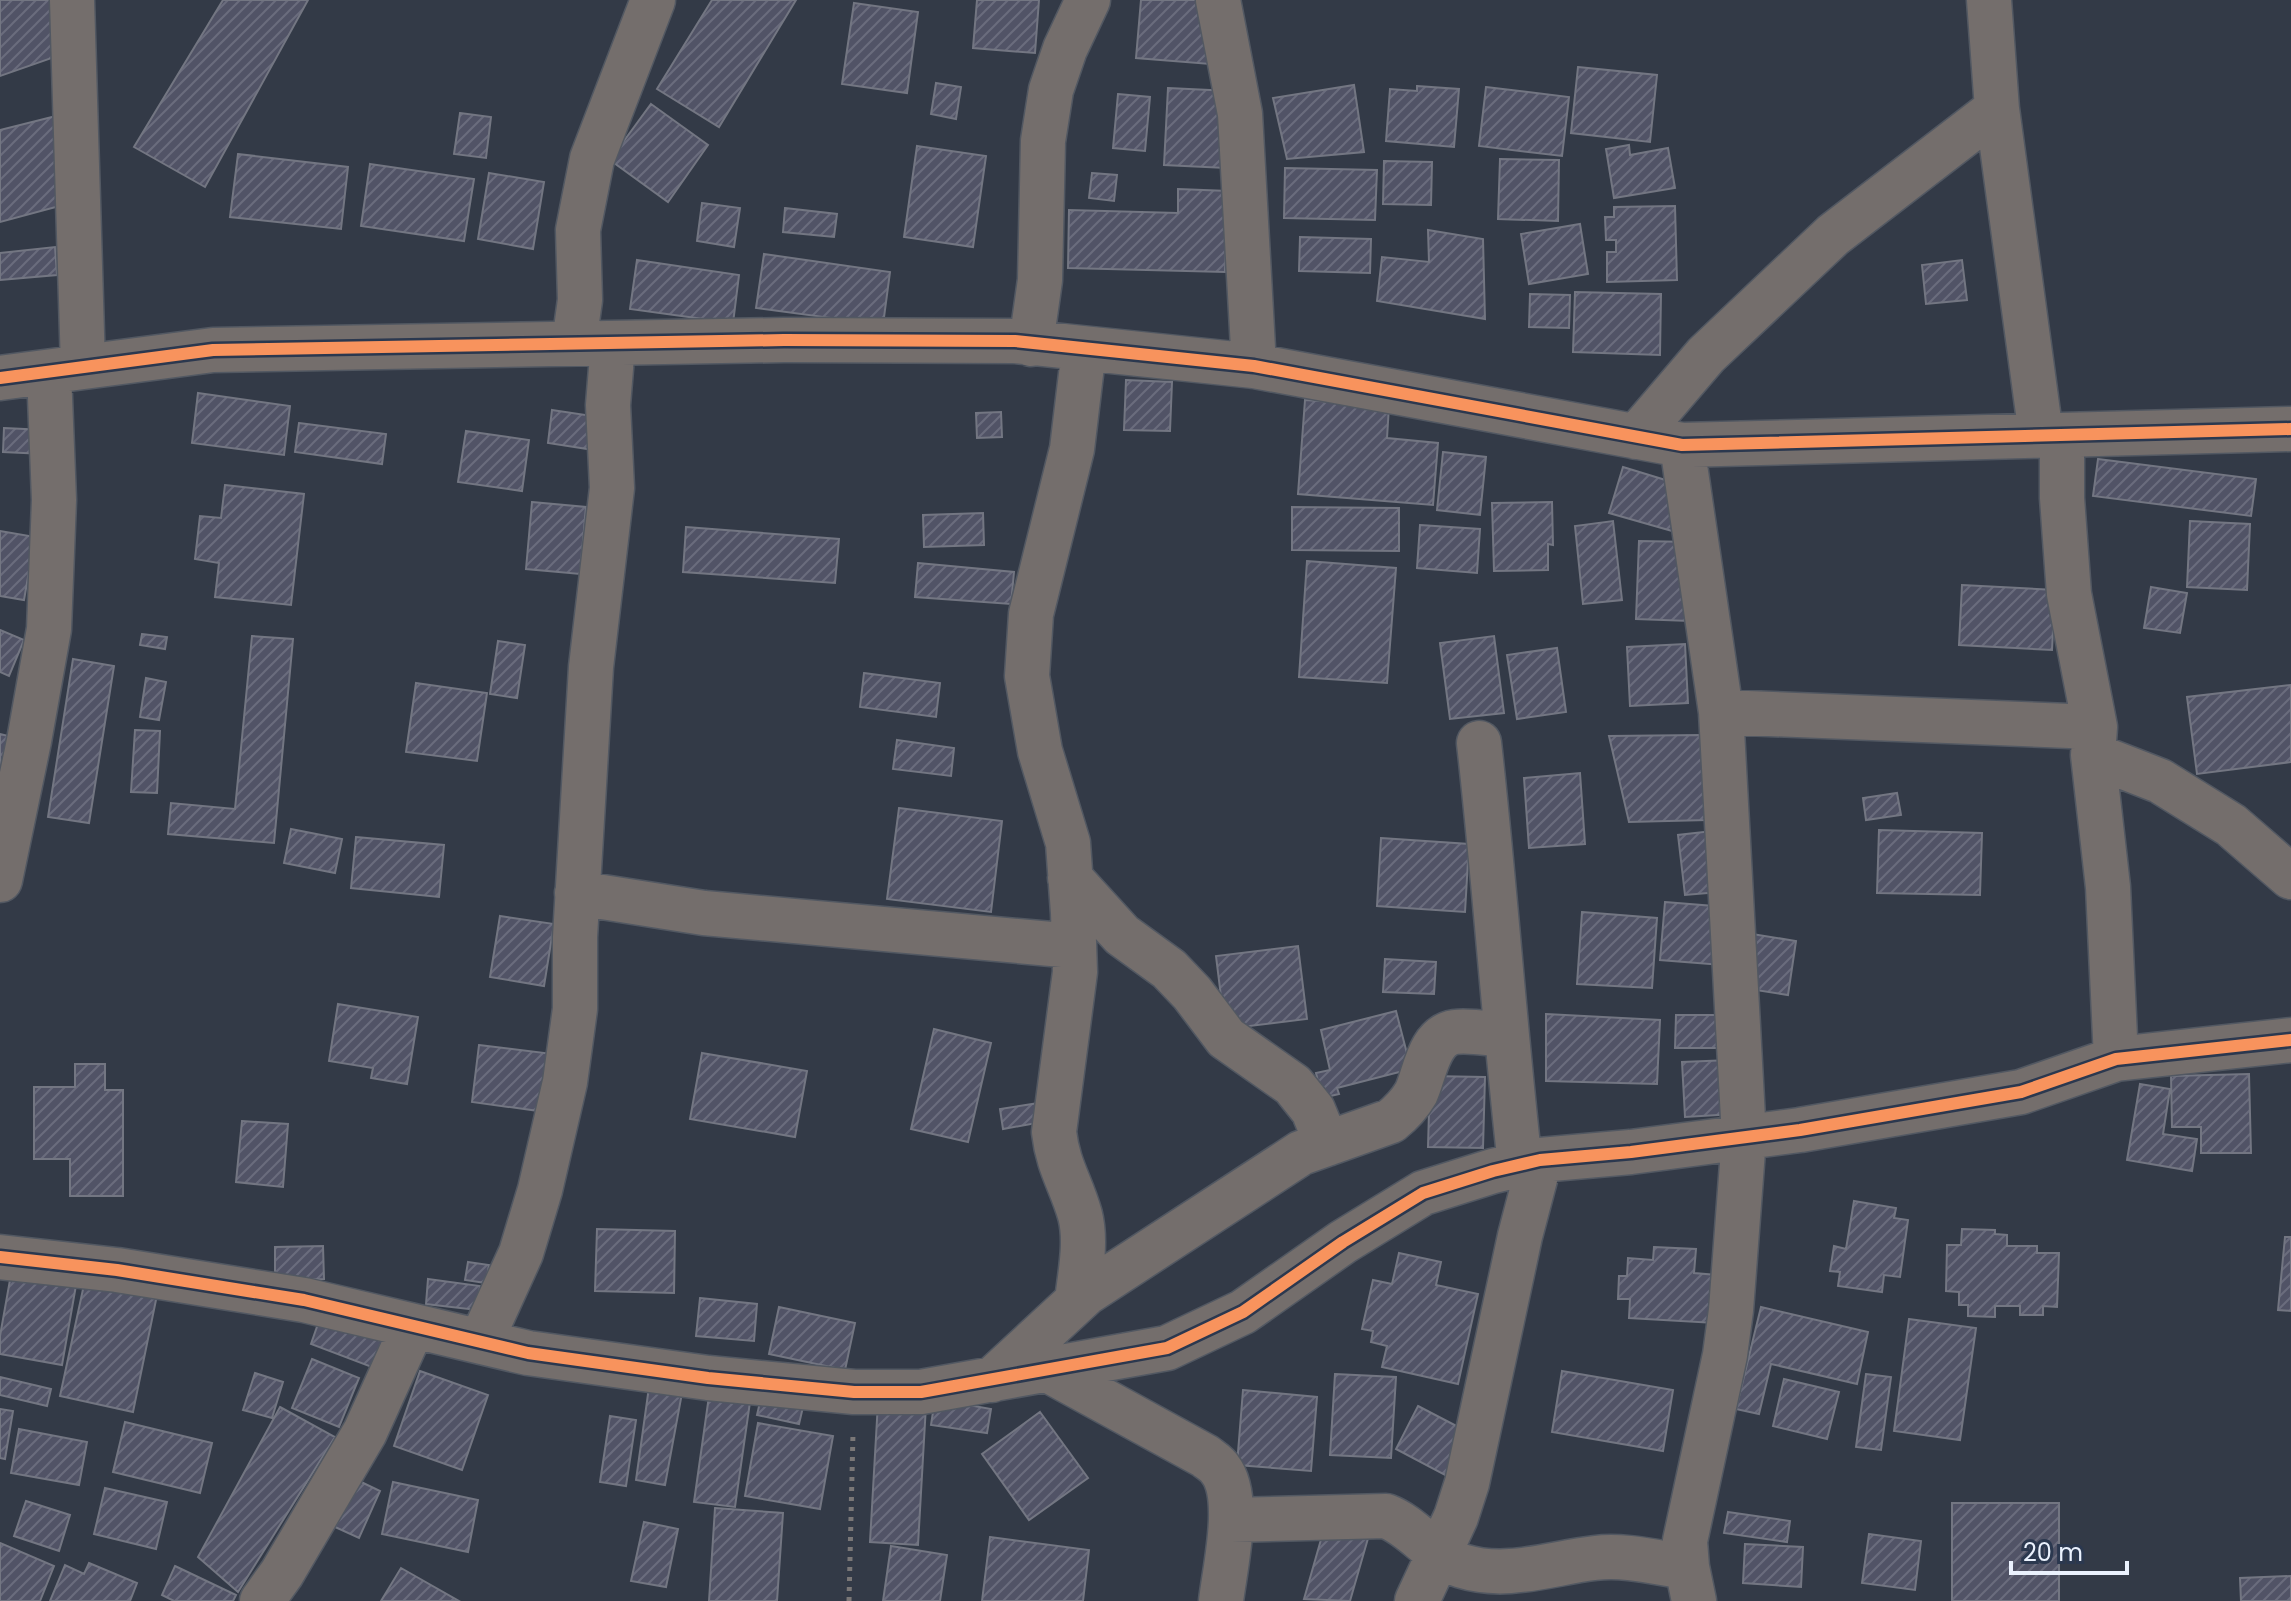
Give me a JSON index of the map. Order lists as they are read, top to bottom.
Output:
{
  "scale_bar": "20 m"
}
